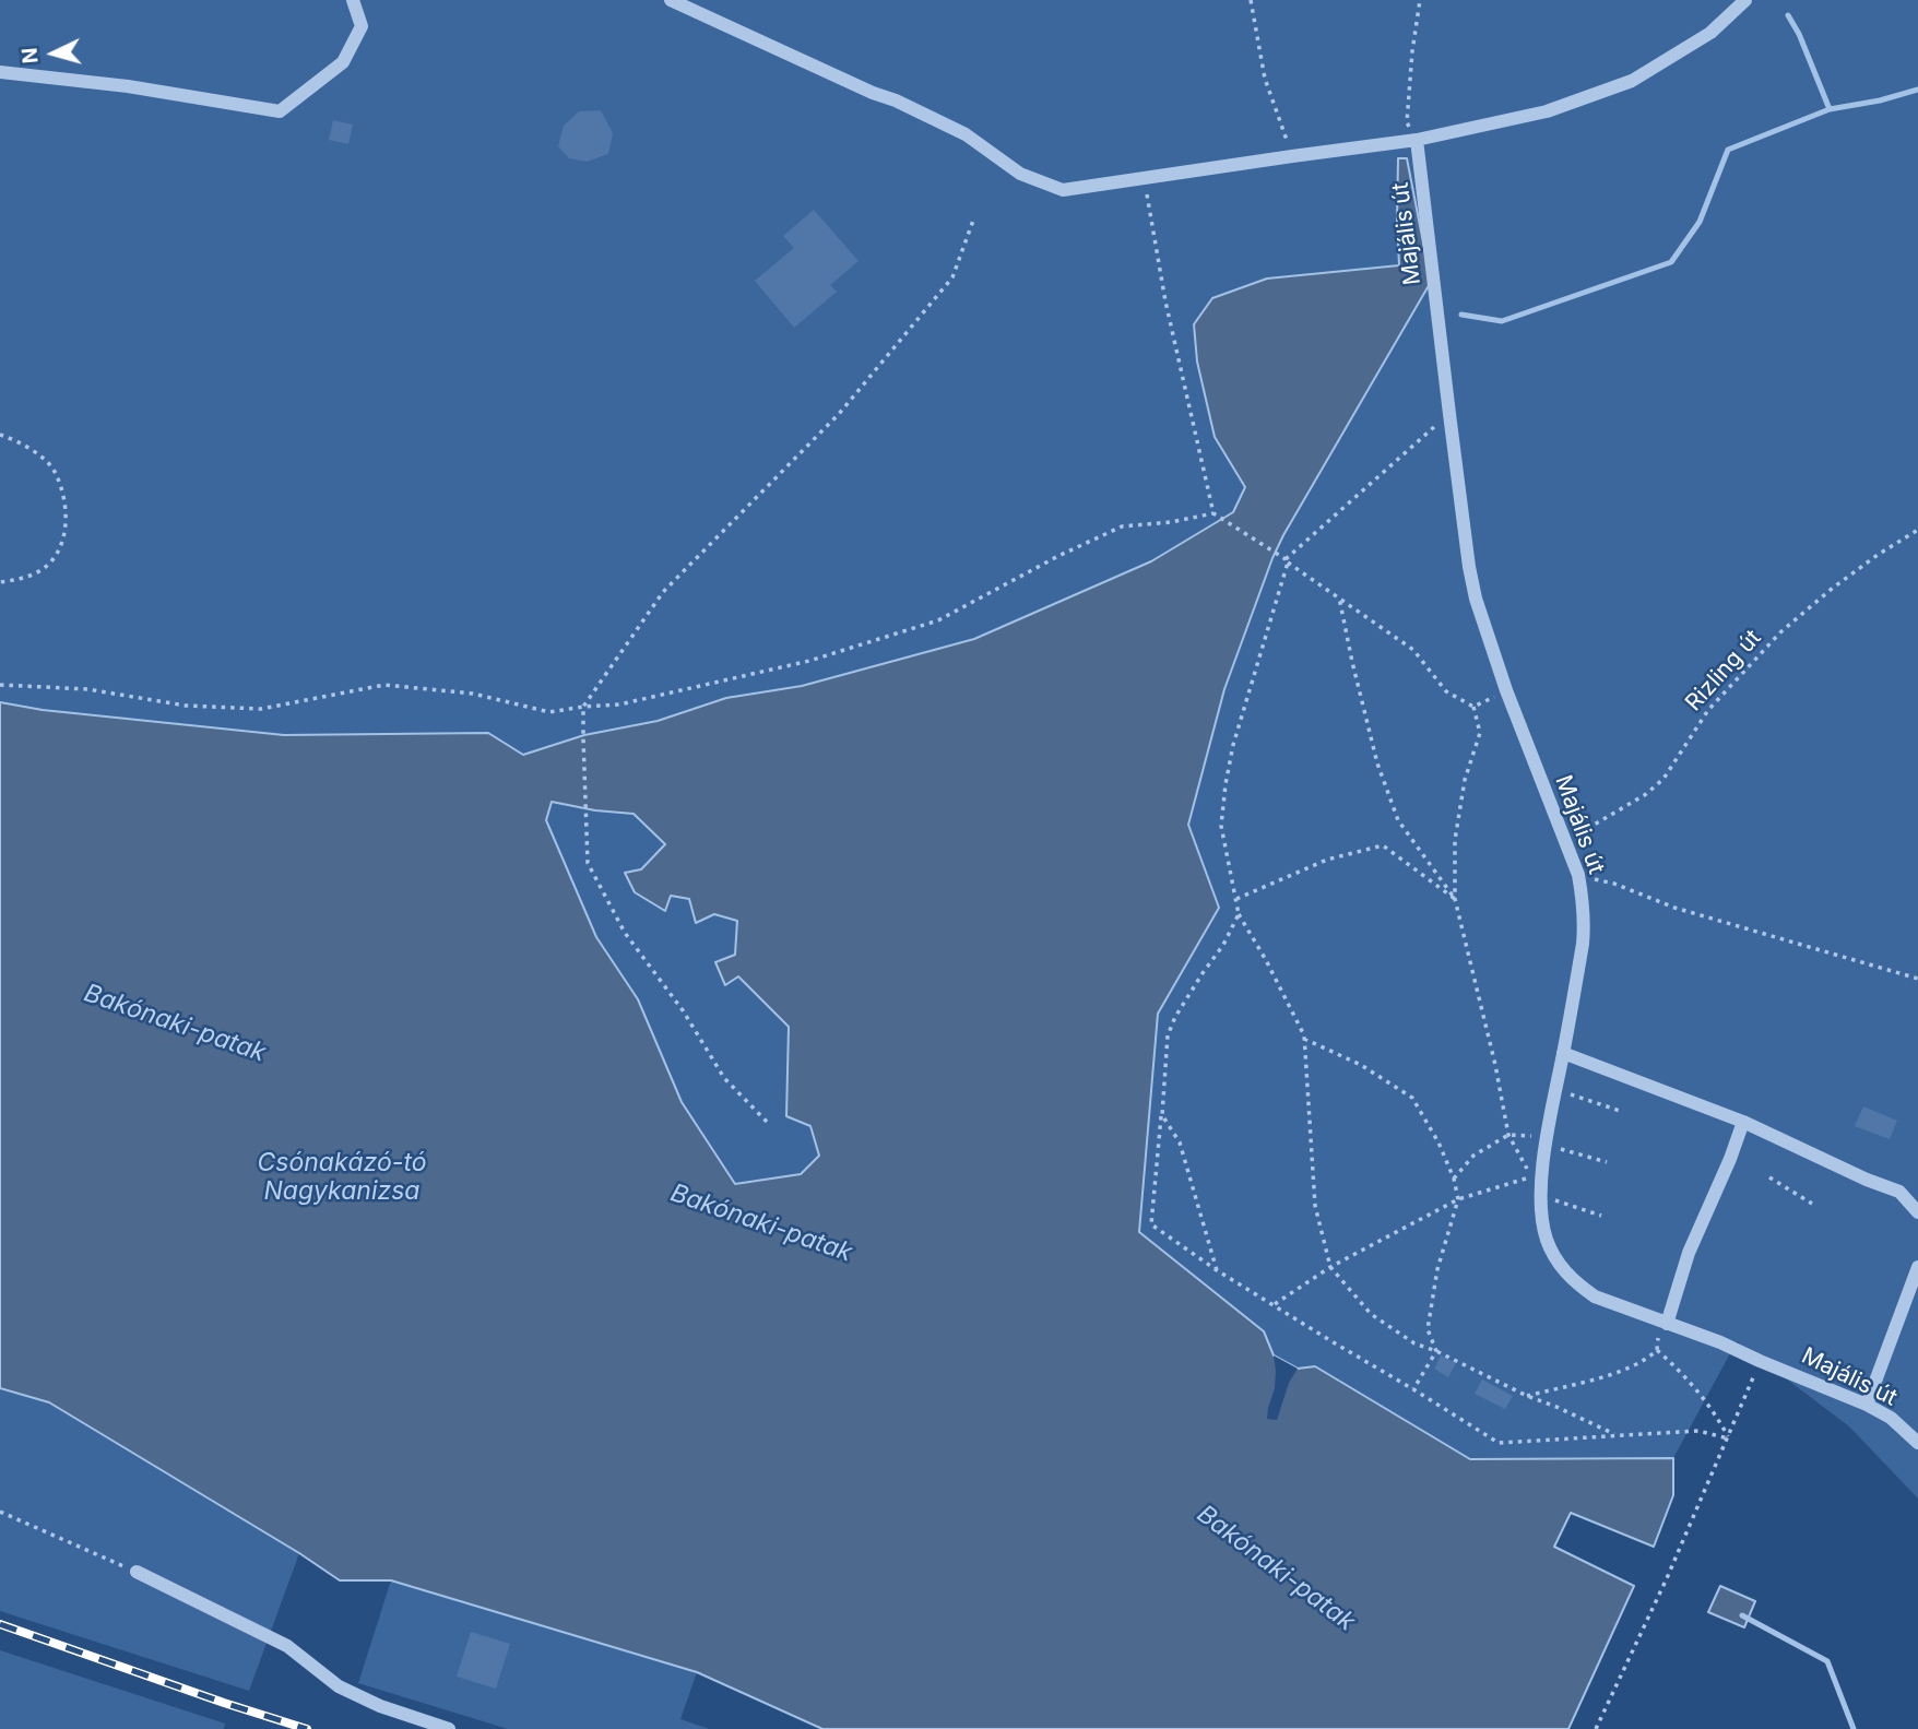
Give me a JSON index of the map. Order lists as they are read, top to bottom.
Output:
{
  "streets": {
    "street": ["Majális út"],
    "path": ["Rizling út"]
  },
  "crossings": [
    ["Majális út", "Rizling út"]
  ],
  "water": ["Bakónaki-patak", "Csónakázó-tó Nagykanizsa"],
  "north": "left"
}
